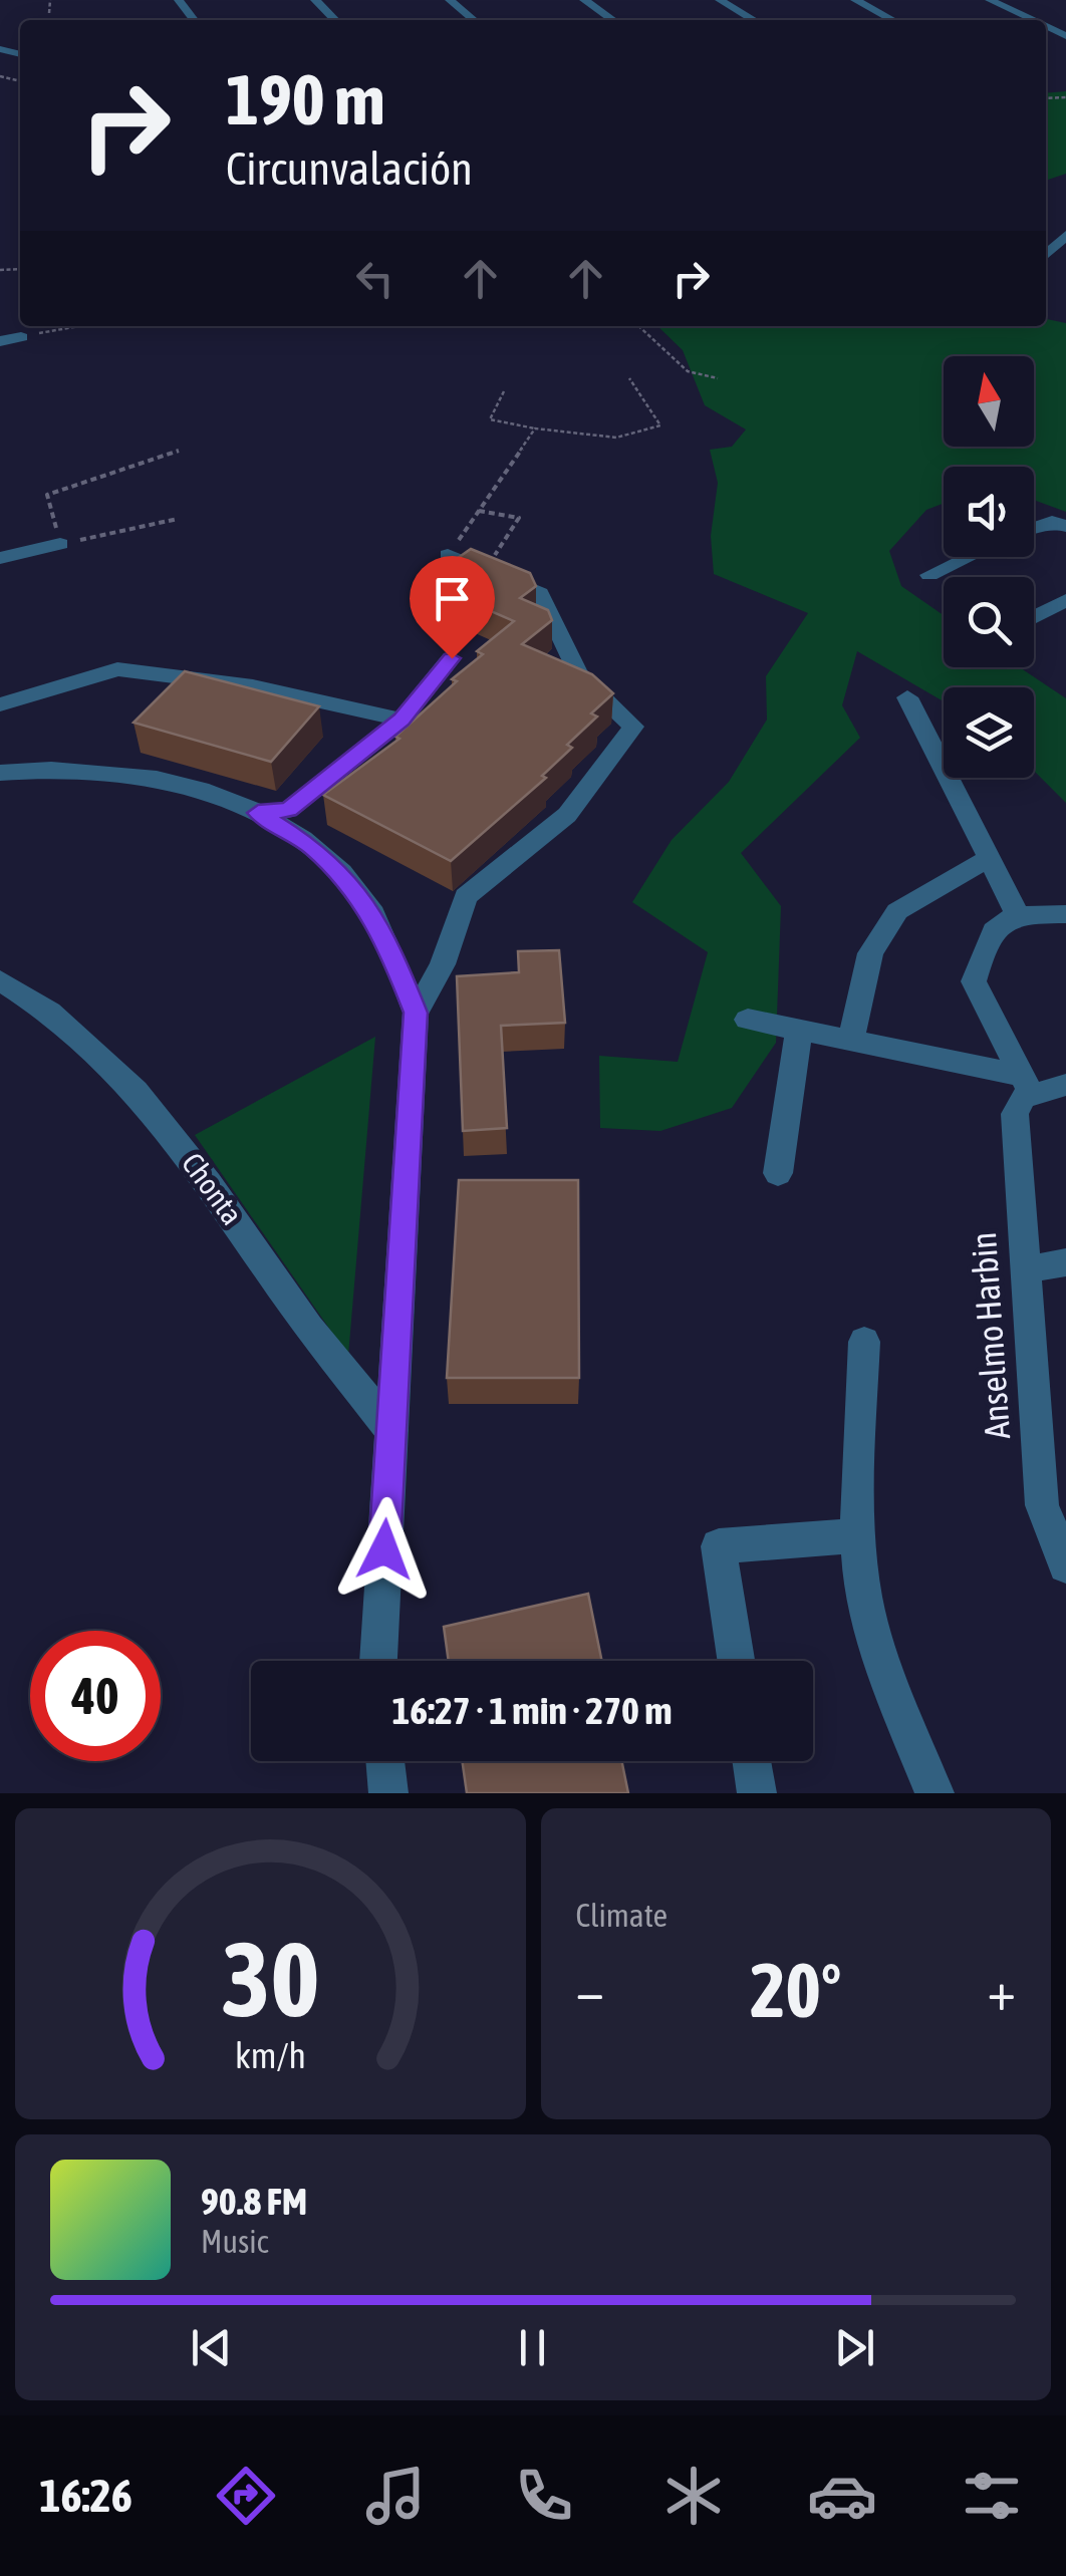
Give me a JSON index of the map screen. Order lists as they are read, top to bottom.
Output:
{
  "streets": {
    "street": ["Chonta", "Anselmo Harbin"]
  },
  "north": "top",
  "page": {
    "turn": ["190 m", "Circunvalación"],
    "limit": "40",
    "trip": "16:27 · 1 min · 270 m",
    "tile": "Climate",
    "heat": ["−", "20°", "+"],
    "song": ["90.8 FM", "Music"],
    "tabs": "16:26",
    "gauge": ["30", "km/h"]
  }
}
